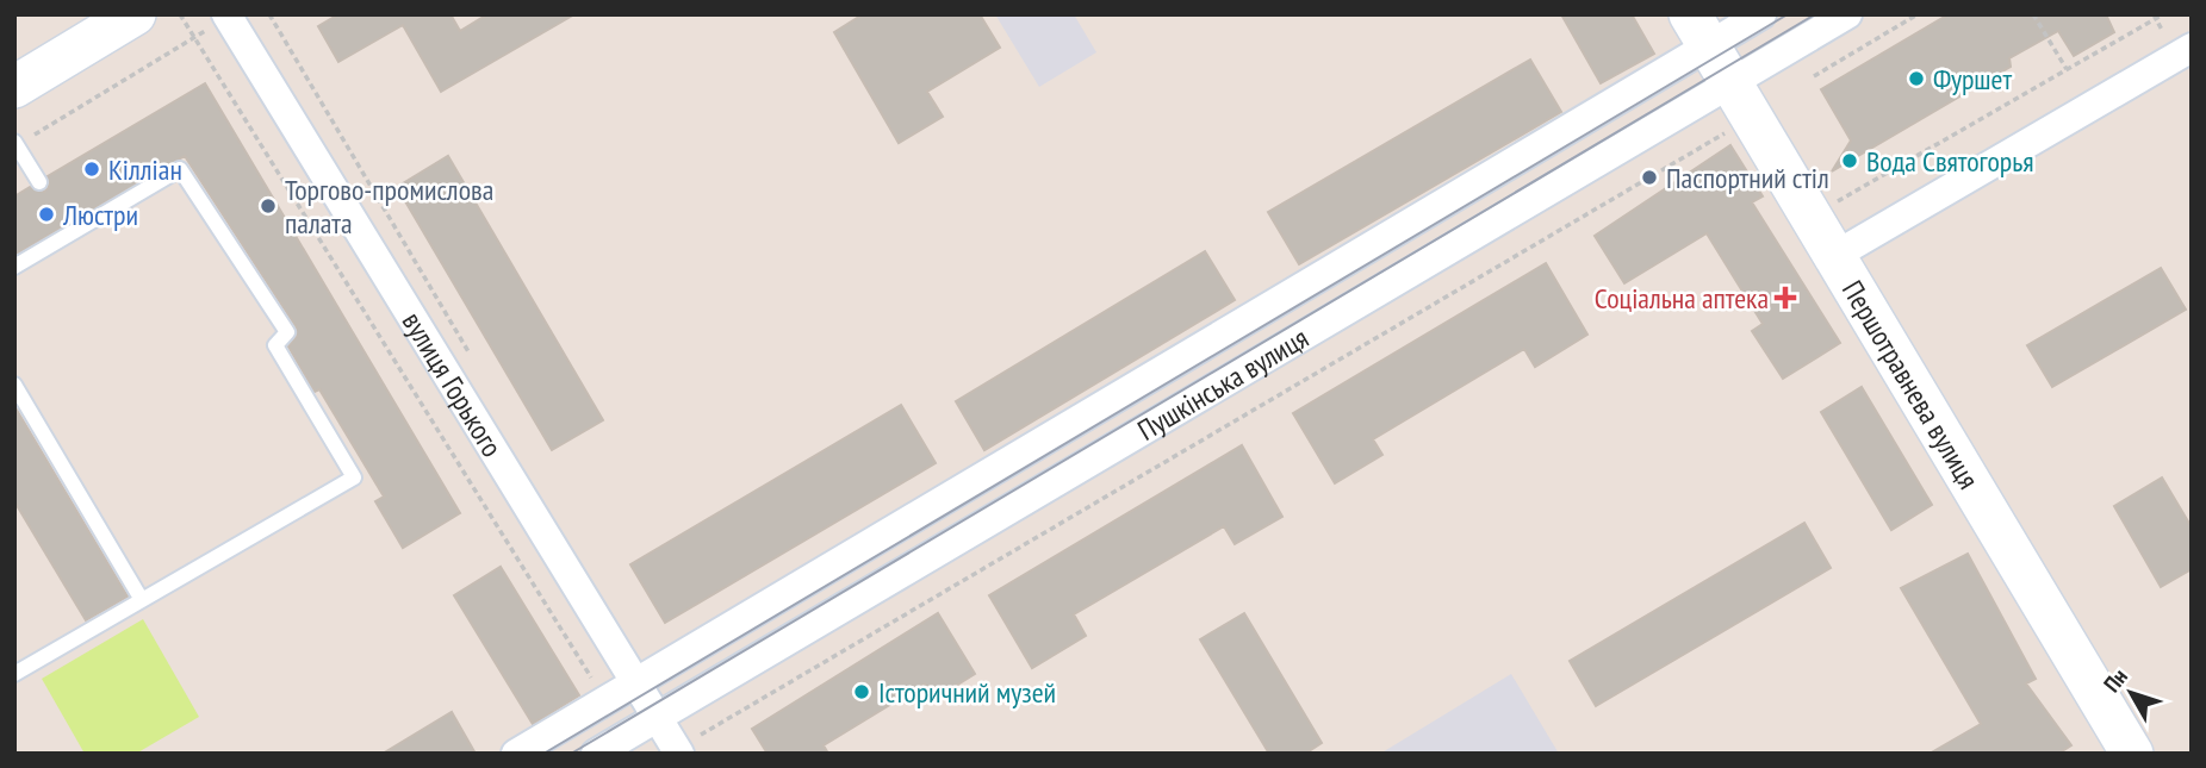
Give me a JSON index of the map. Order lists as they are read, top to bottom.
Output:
{
  "streets": {
    "street": ["вулиця Горького", "Пушкінська вулиця", "Першотравнева вулиця"]
  },
  "crossings": [
    ["вулиця Горького", "Пушкінська вулиця"],
    ["Пушкінська вулиця", "Першотравнева вулиця"]
  ],
  "places": {
    "other": [
      "Фуршет",
      "Вода Святогорья",
      "Кілліан",
      "Паспортний стіл",
      "Торгово-промислова палата",
      "Люстри",
      "Історичний музей"
    ],
    "health": ["Соціальна аптека"]
  },
  "north": "top left"
}
